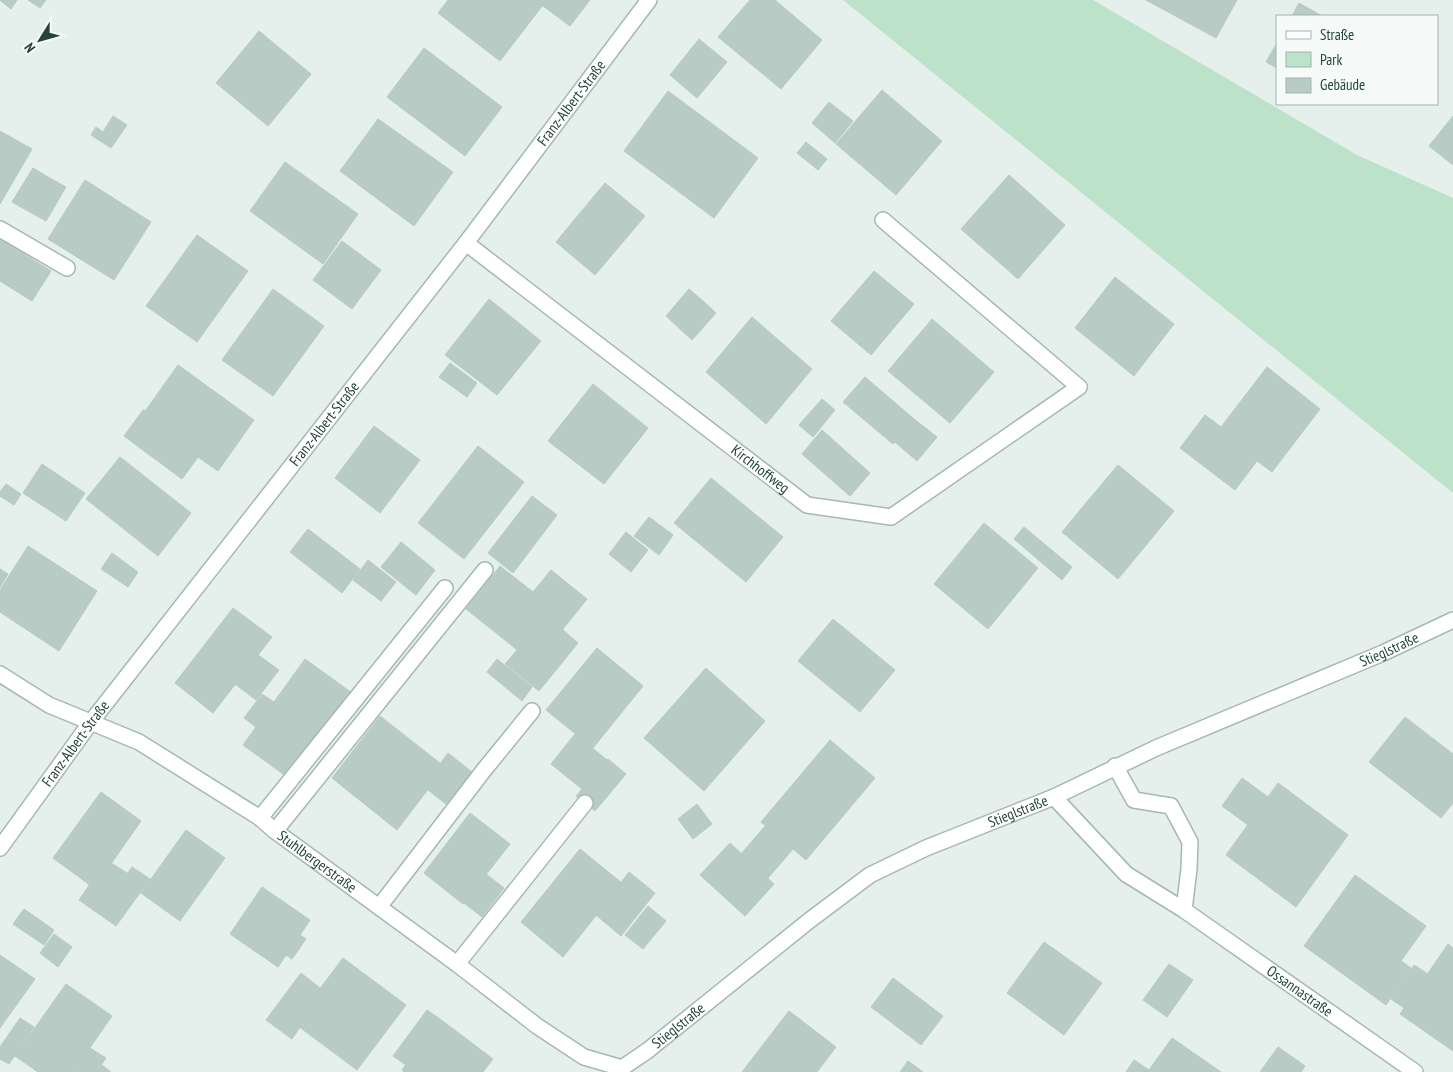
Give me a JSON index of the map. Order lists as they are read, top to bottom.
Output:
{
  "streets": {
    "street": [
      "Franz-Albert-Straße",
      "Kirchhoffweg",
      "Stieglstraße",
      "Stuhlbergerstraße",
      "Ossannastraße"
    ]
  },
  "crossings": [
    ["Franz-Albert-Straße", "Kirchhoffweg"],
    ["Franz-Albert-Straße", "Stuhlbergerstraße"],
    ["Stieglstraße", "Stuhlbergerstraße"],
    ["Stieglstraße", "Ossannastraße"]
  ],
  "legend": ["Straße", "Park", "Gebäude"],
  "north": "bottom left"
}
